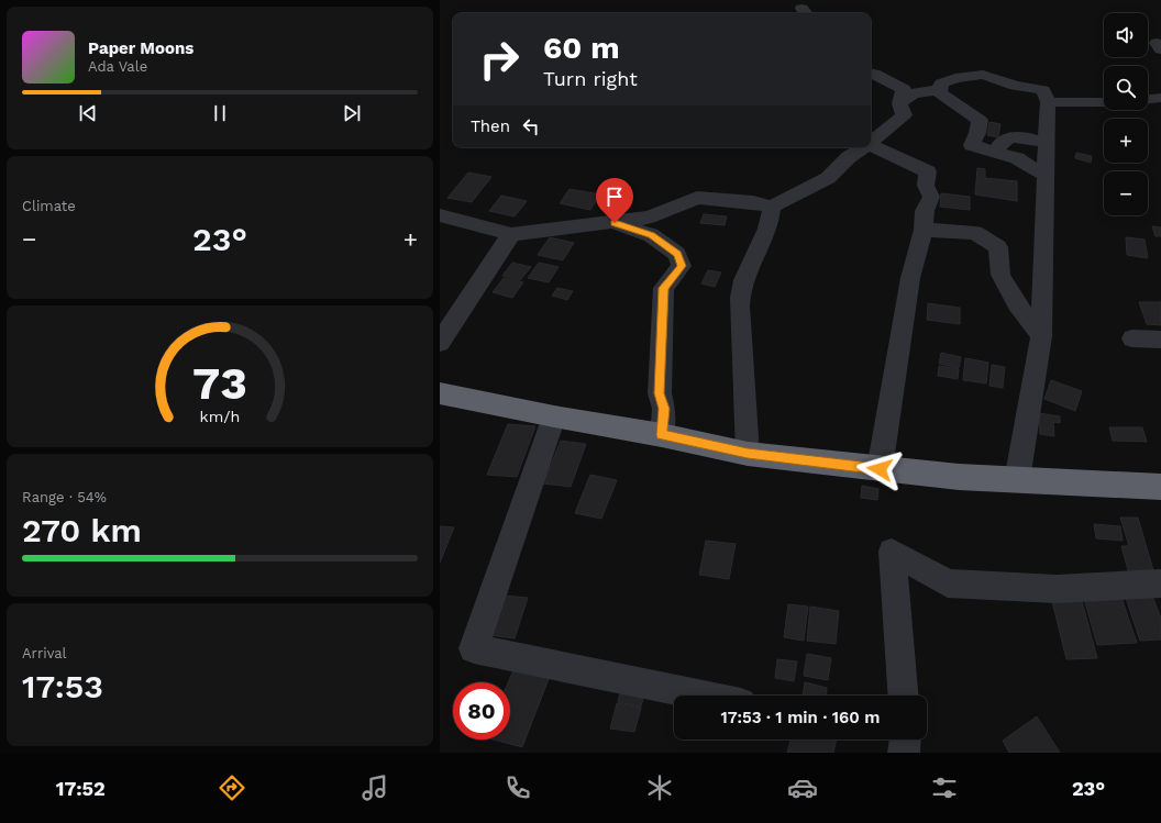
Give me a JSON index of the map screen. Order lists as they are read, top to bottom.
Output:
{
  "page": {
    "map_buttons": ["+", "−"],
    "turn": ["60 m", "Turn right"],
    "song": ["Paper Moons", "Ada Vale"],
    "then": "Then",
    "tile": [
      "Climate",
      ["Range · 54%", "270 km"],
      ["Arrival", "17:53"]
    ],
    "heat": ["−", "23°", "+"],
    "limit": "80",
    "trip": "17:53 · 1 min · 160 m",
    "tabs": ["17:52", "23°"],
    "gauge": ["73", "km/h"]
  }
}
